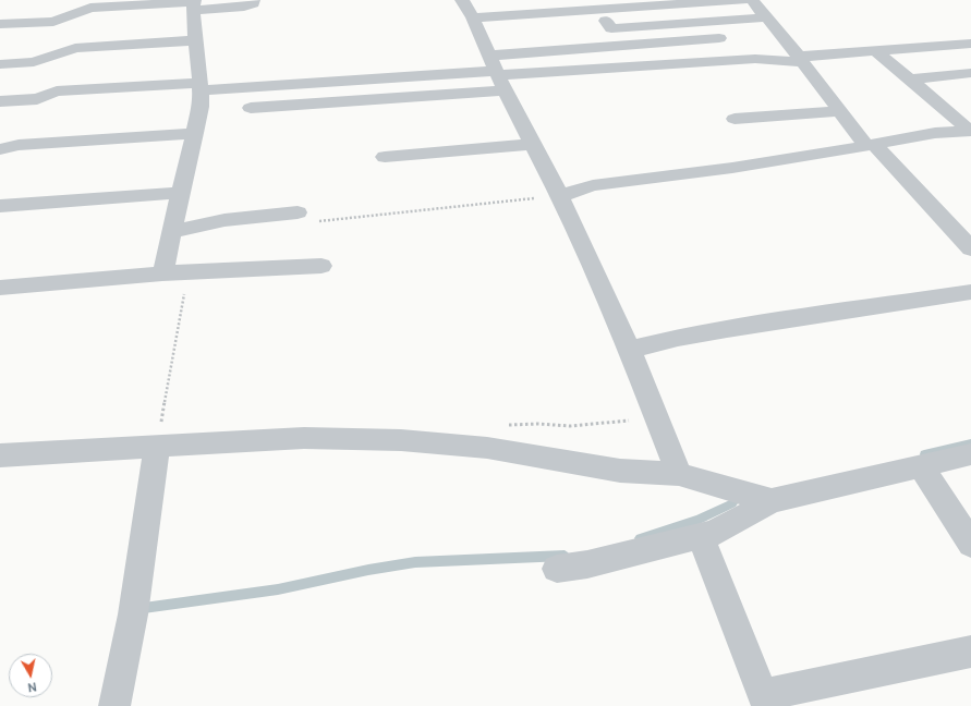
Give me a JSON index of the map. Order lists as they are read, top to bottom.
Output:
{
  "north": "bottom"
}
